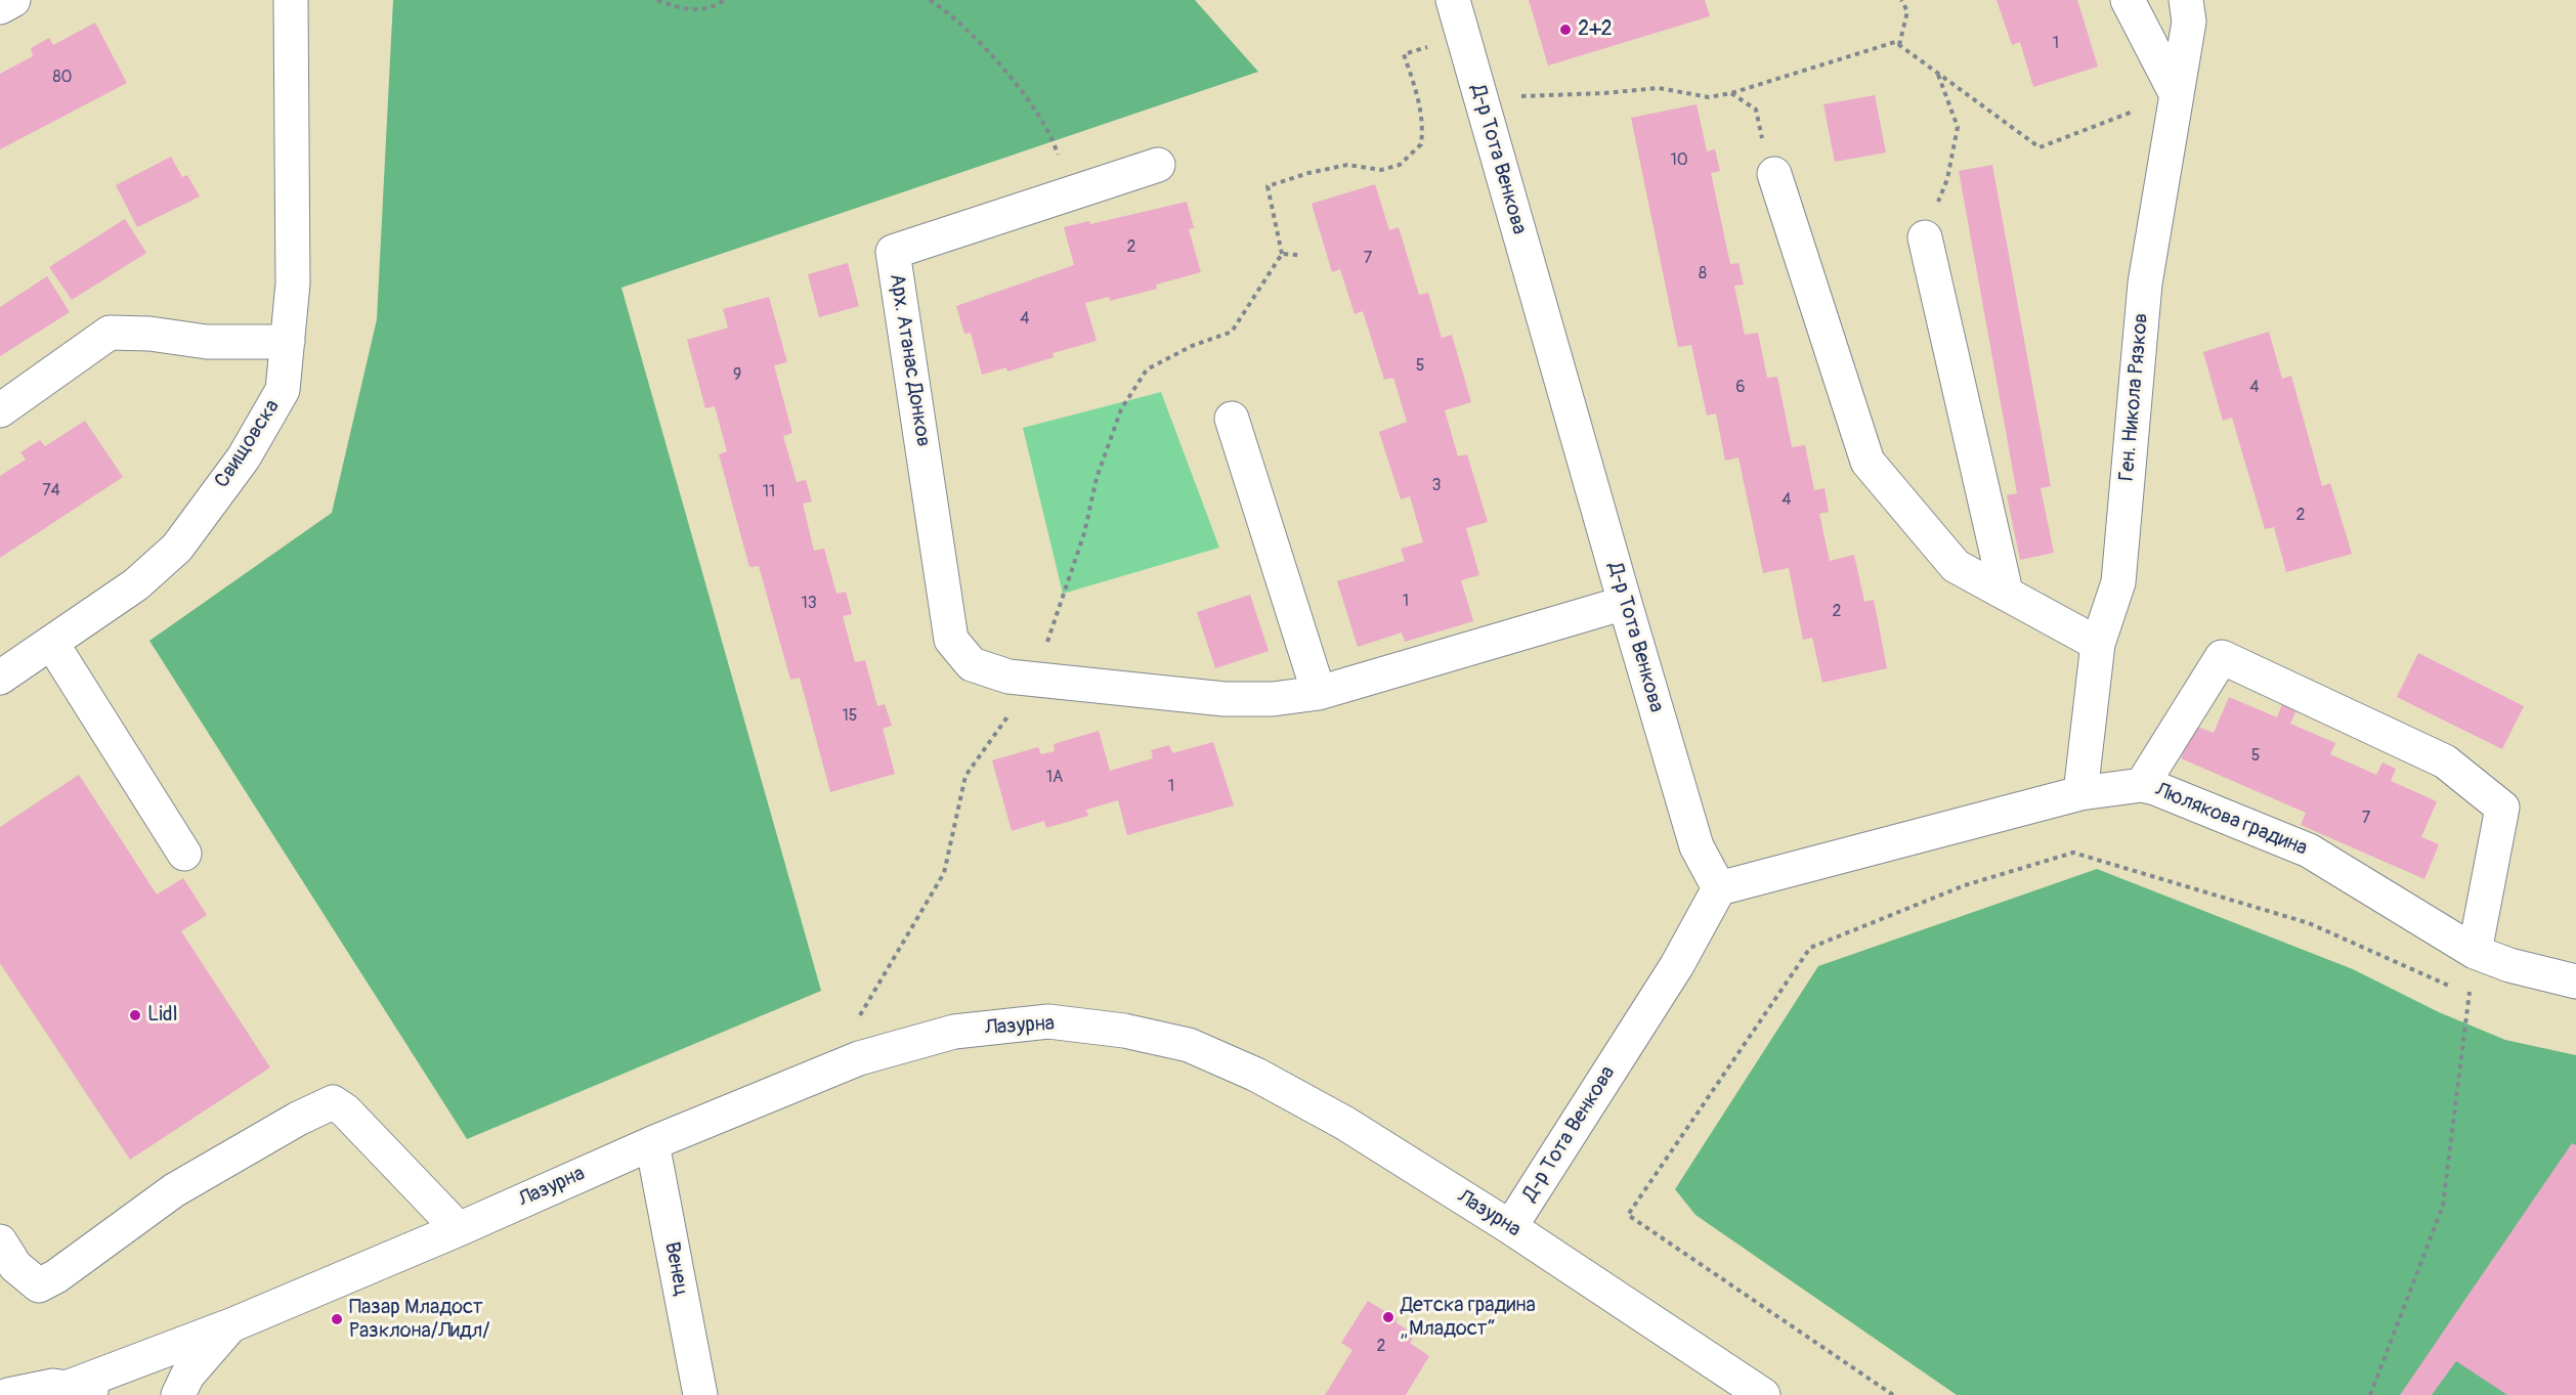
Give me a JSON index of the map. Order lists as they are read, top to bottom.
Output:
{
  "streets": {
    "street": [
      "Д-р Тота Венкова",
      "Арх. Атанас Донков",
      "Ген. Никола Рязков",
      "Свищовска",
      "Люлякова градина",
      "Лазурна",
      "Венец"
    ]
  },
  "crossings": [
    ["Д-р Тота Венкова", "Люлякова градина"],
    ["Д-р Тота Венкова", "Лазурна"],
    ["Ген. Никола Рязков", "Люлякова градина"],
    ["Лазурна", "Венец"]
  ],
  "places": [
    "2+2",
    "Lidl",
    "Детска градина „Младост“",
    "Пазар Младост Разклона/Лидл/"
  ],
  "house_numbers": [
    "1",
    "80",
    "10",
    "2",
    "7",
    "8",
    "4",
    "5",
    "9",
    "6",
    "4",
    "3",
    "74",
    "11",
    "4",
    "2",
    "1",
    "13",
    "2",
    "15",
    "5",
    "1А",
    "1",
    "7",
    "2"
  ]
}
